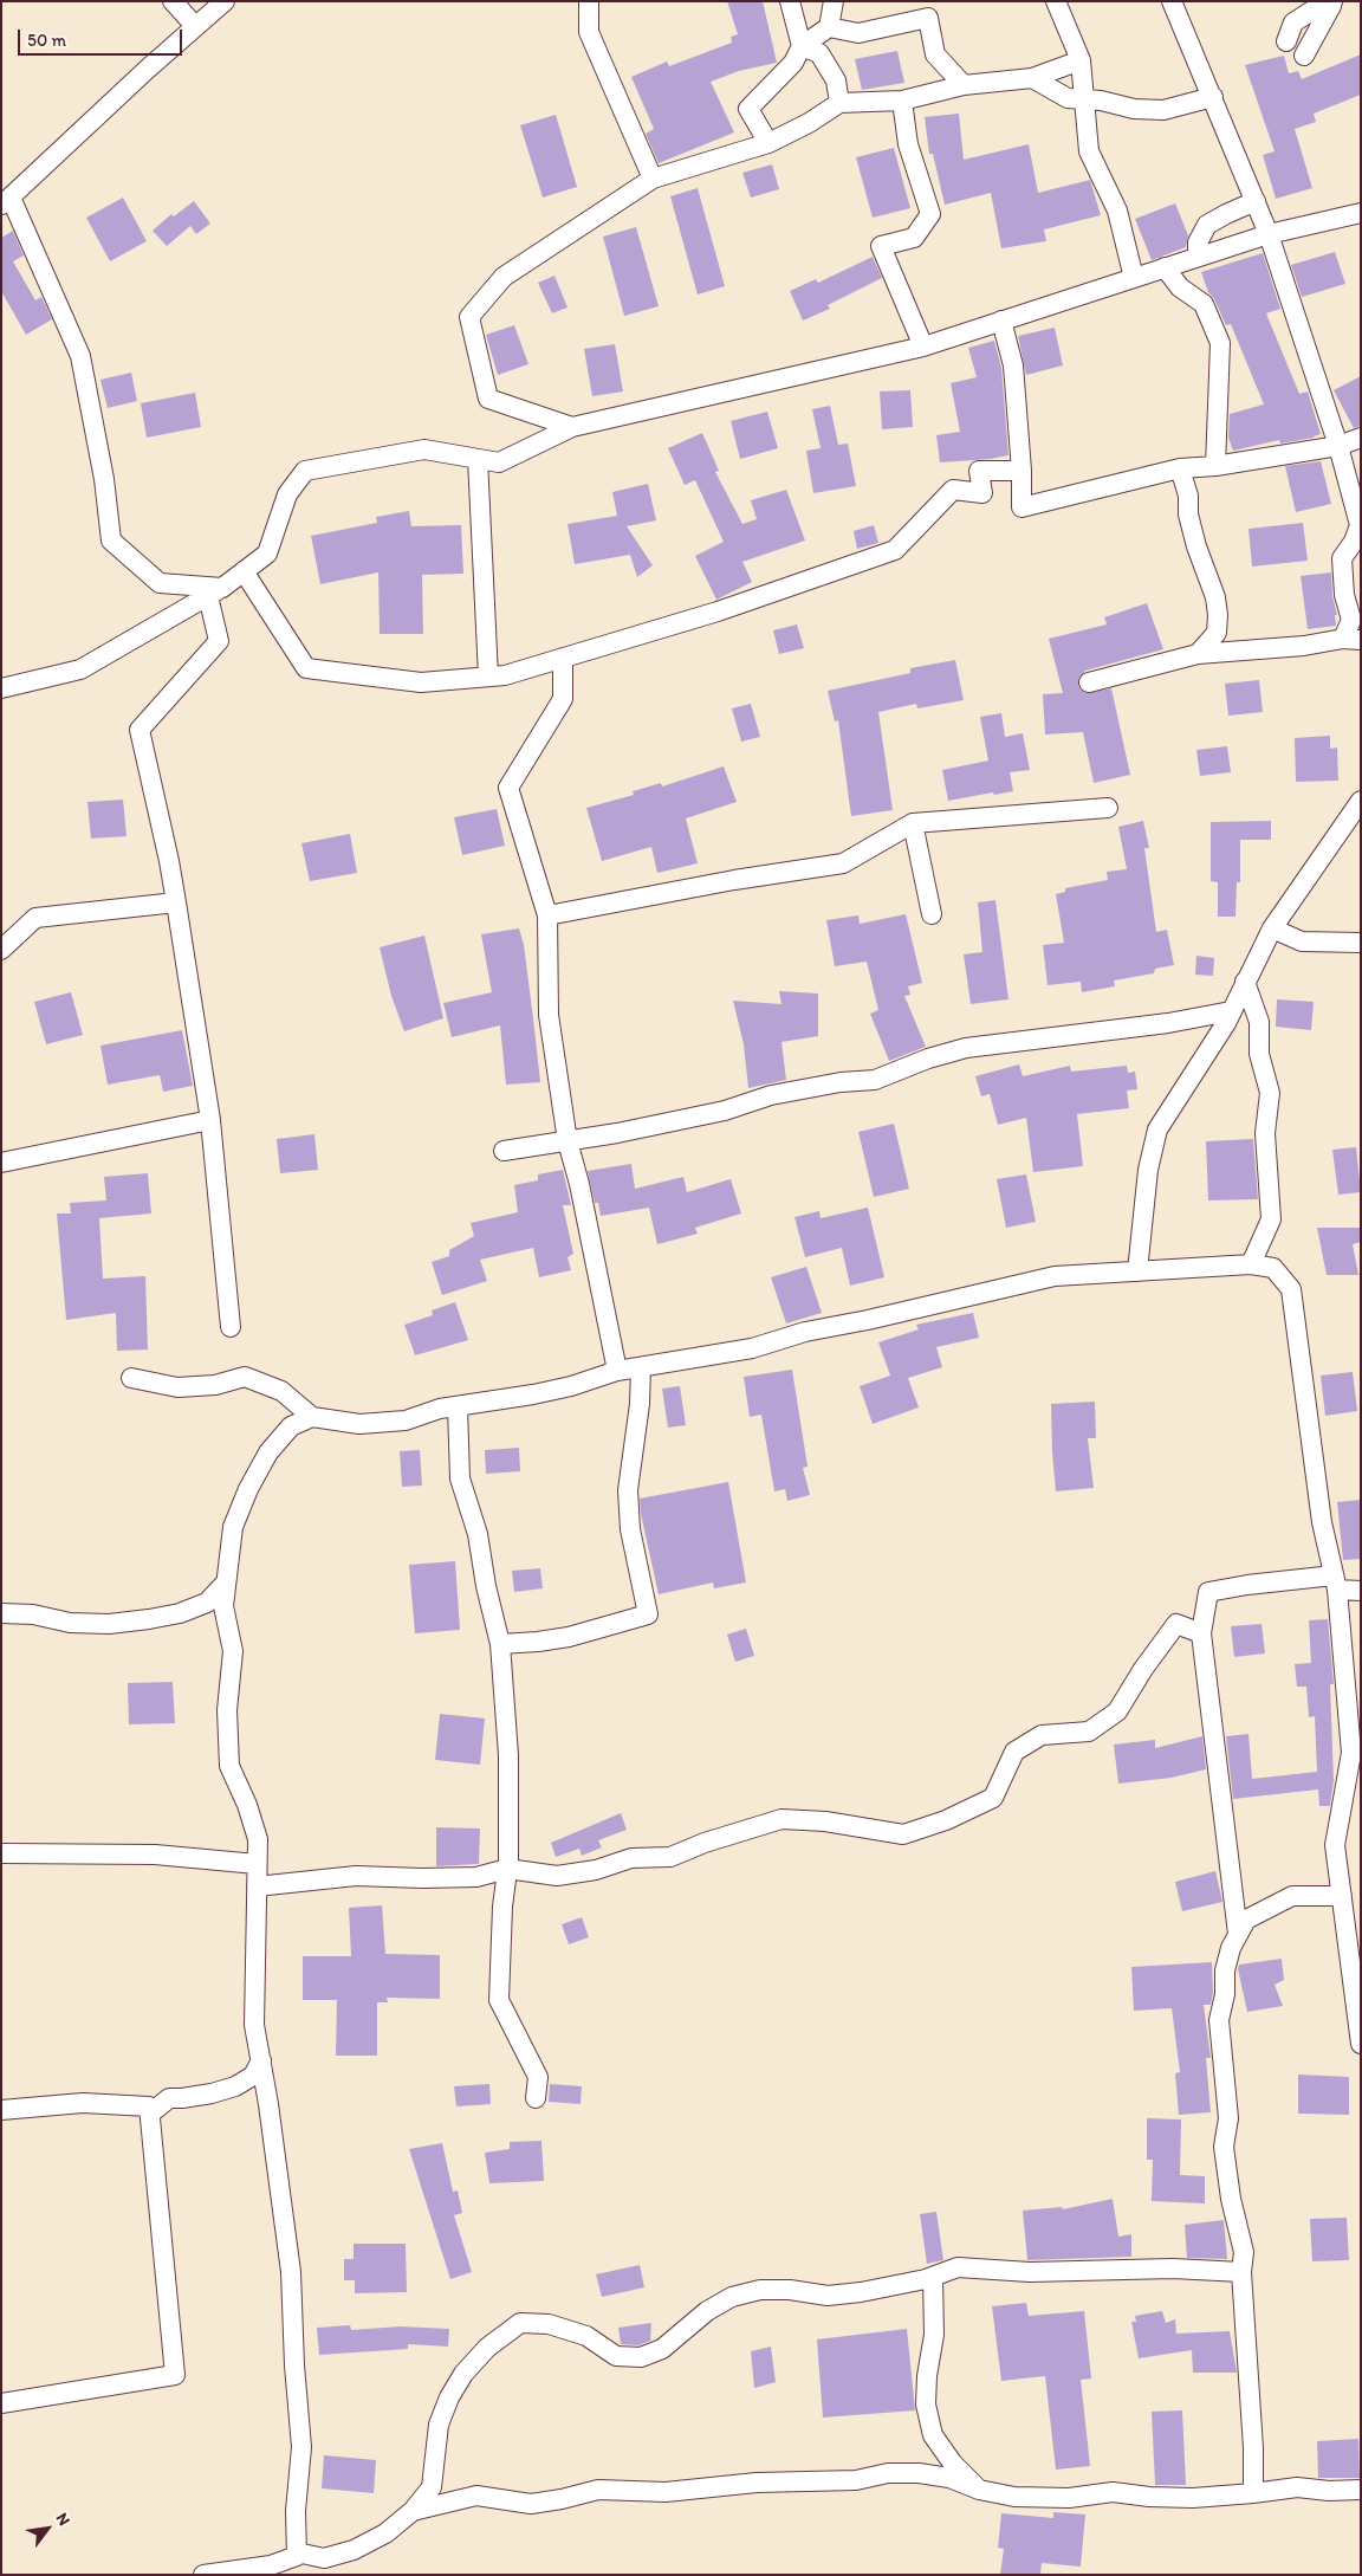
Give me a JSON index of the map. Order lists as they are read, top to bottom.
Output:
{
  "scale_bar": "50 m",
  "north": "top right"
}
